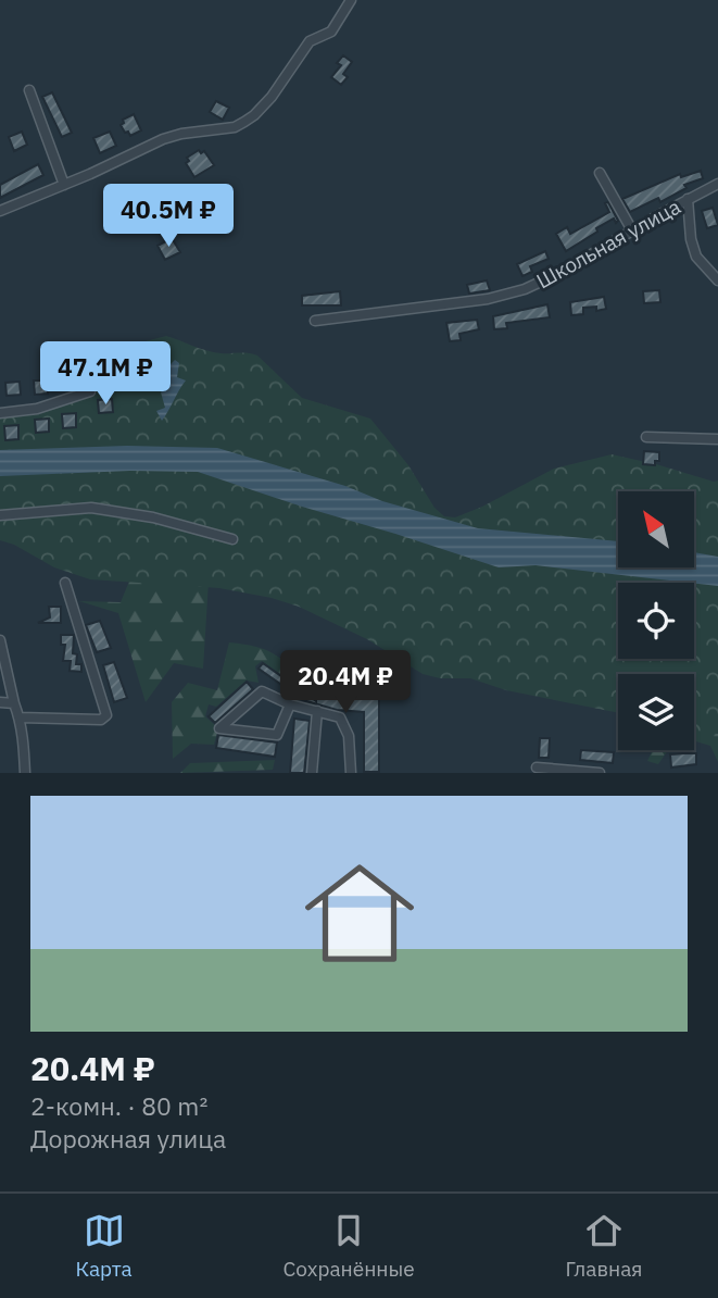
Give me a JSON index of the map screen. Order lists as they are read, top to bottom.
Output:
{
  "streets": {
    "street": ["Школьная улица"]
  },
  "north": "top left",
  "page": {
    "price": ["40.5M ₽", "47.1M ₽", "20.4M ₽"],
    "list": [
      {
        "name": "20.4M ₽",
        "note": "2-комн. · 80 m² · Дорожная улица"
      }
    ],
    "tabs": ["Карта", "Сохранённые", "Главная"]
  }
}
